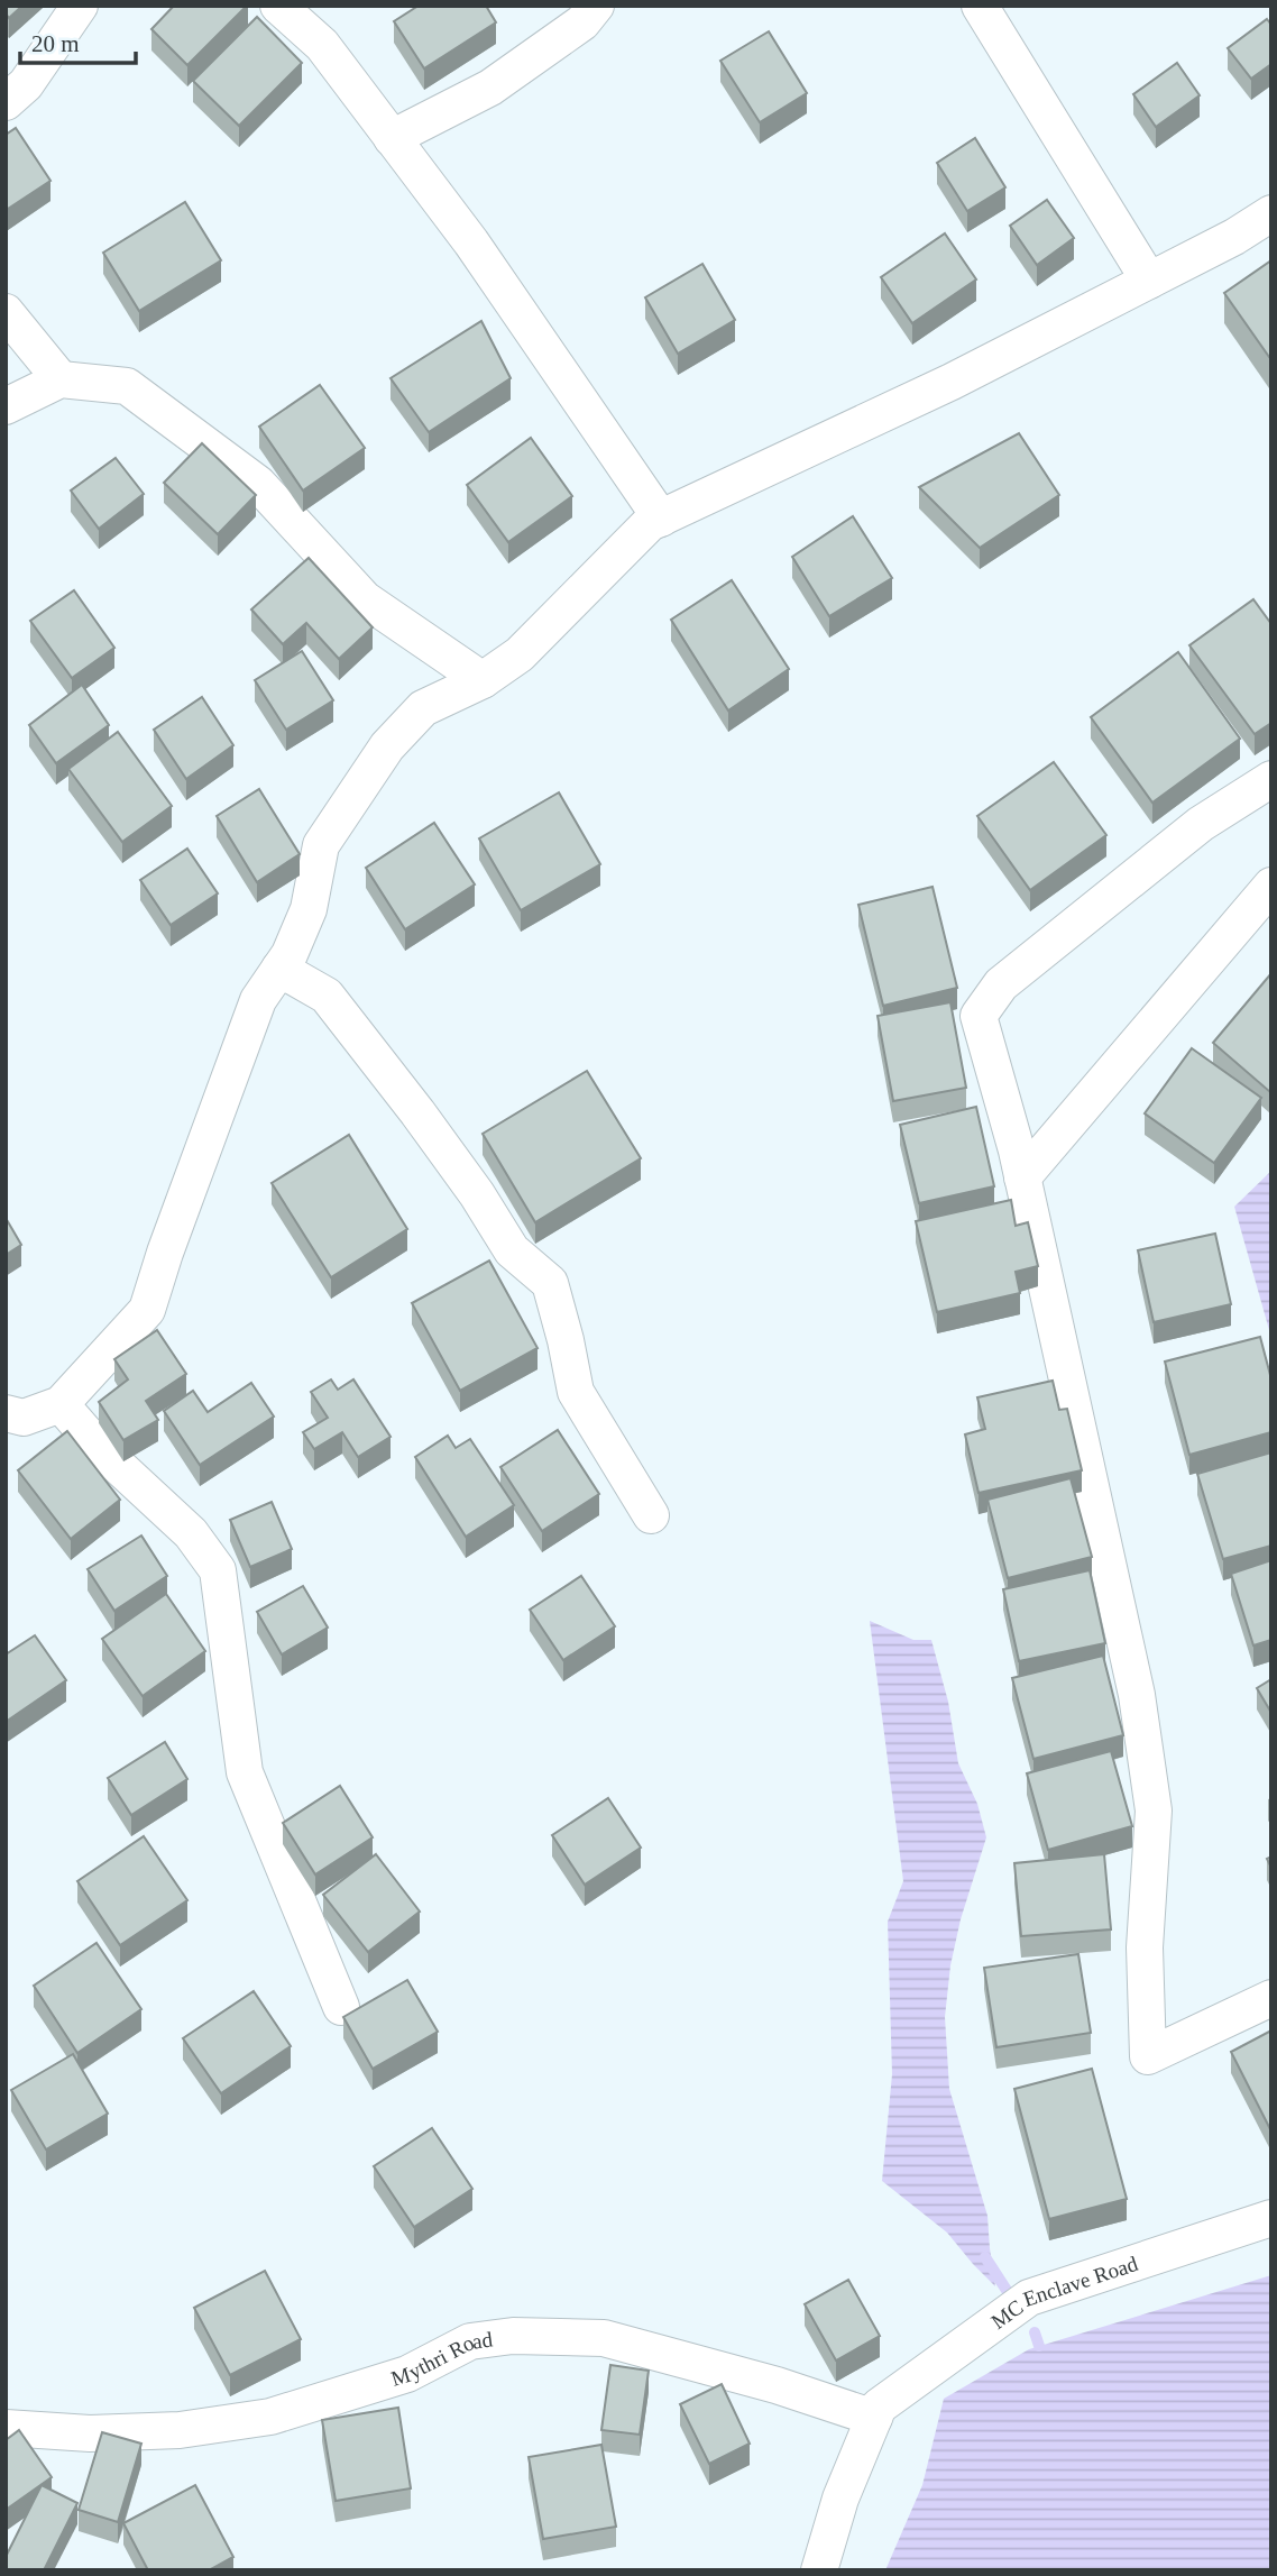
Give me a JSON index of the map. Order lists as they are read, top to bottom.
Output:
{
  "streets": {
    "street": ["MC Enclave Road", "Mythri Road"]
  },
  "crossings": [
    ["MC Enclave Road", "Mythri Road"]
  ],
  "scale_bar": "20 m"
}
